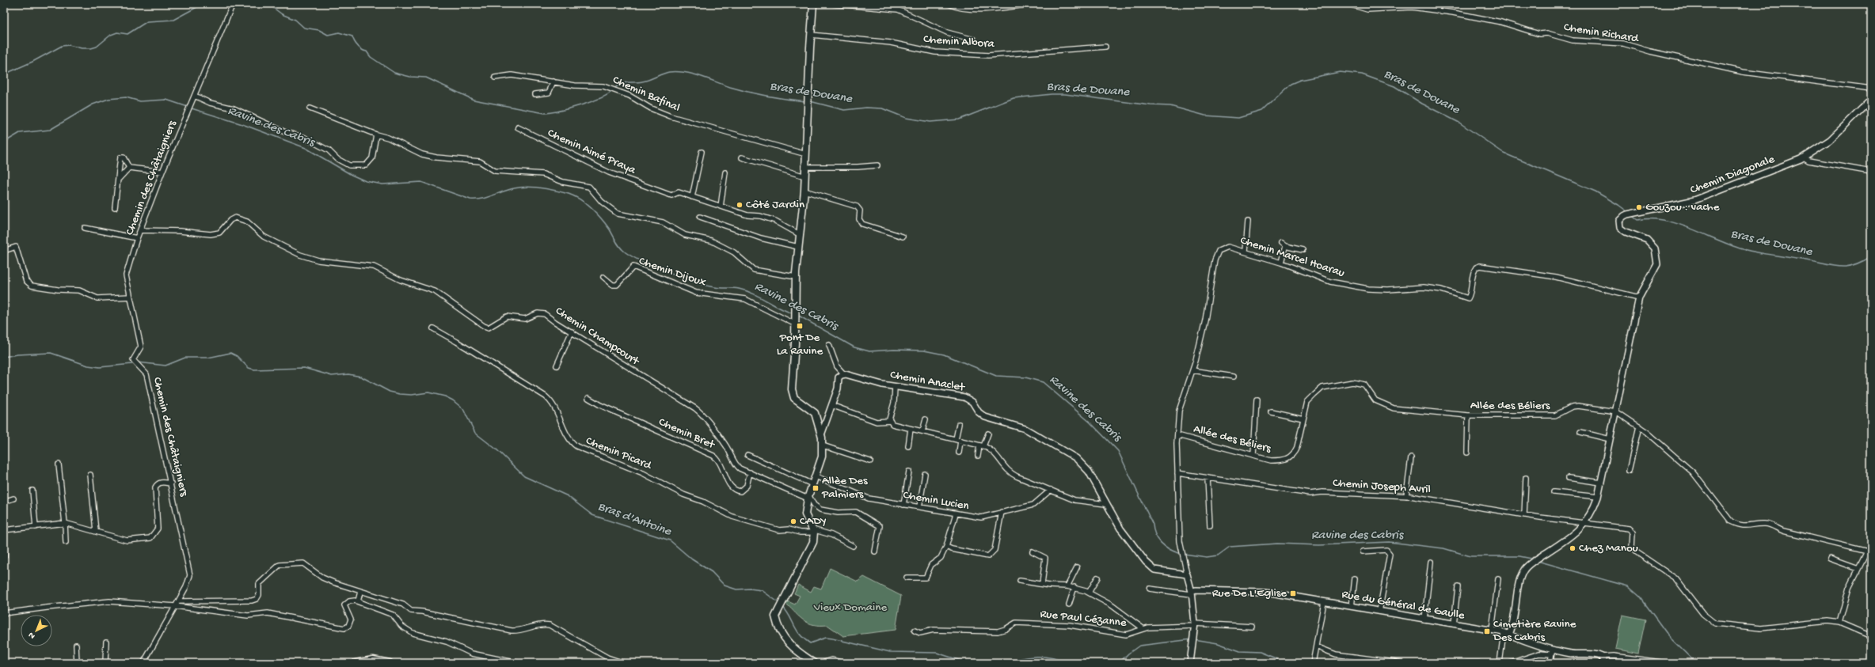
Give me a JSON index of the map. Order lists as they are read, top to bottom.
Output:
{
  "streets": {
    "street": [
      "Chemin Richard",
      "Chemin Albora",
      "Chemin Bafinal",
      "Chemin Aimé Praya",
      "Chemin Diagonale",
      "Chemin des Châtaigniers",
      "Chemin Marcel Hoarau",
      "Chemin Dijoux",
      "Chemin Champcourt",
      "Chemin Anaclet",
      "Allée des Béliers",
      "Chemin Bret",
      "Chemin Picard",
      "Chemin Joseph Avril",
      "Chemin Lucien",
      "Rue du Général de Gaulle",
      "Rue Paul Cézanne"
    ]
  },
  "crossings": [
    ["Chemin Diagonale", "Chemin Marcel Hoarau"],
    ["Chemin Diagonale", "Allée des Béliers"],
    ["Chemin Diagonale", "Chemin Joseph Avril"],
    ["Chemin Diagonale", "Rue du Général de Gaulle"],
    ["Chemin des Châtaigniers", "Chemin Champcourt"],
    ["Chemin Marcel Hoarau", "Chemin Anaclet"],
    ["Chemin Marcel Hoarau", "Allée des Béliers"],
    ["Chemin Marcel Hoarau", "Chemin Joseph Avril"],
    ["Chemin Champcourt", "Chemin Bret"]
  ],
  "water": ["Bras de Douane", "Ravine des Cabris", "Bras d'Antoine"],
  "parks": ["Vieux Domaine"],
  "places": {
    "other": [
      "Côté Jardin",
      "Gouzou : vache",
      "CADY",
      "Chez Manou"
    ],
    "transit": [
      "Pont De La Ravine",
      "Allèe Des Palmiers",
      "Rue De L'Eglise",
      "Cimetière Ravine Des Cabris"
    ]
  },
  "north": "bottom left"
}
